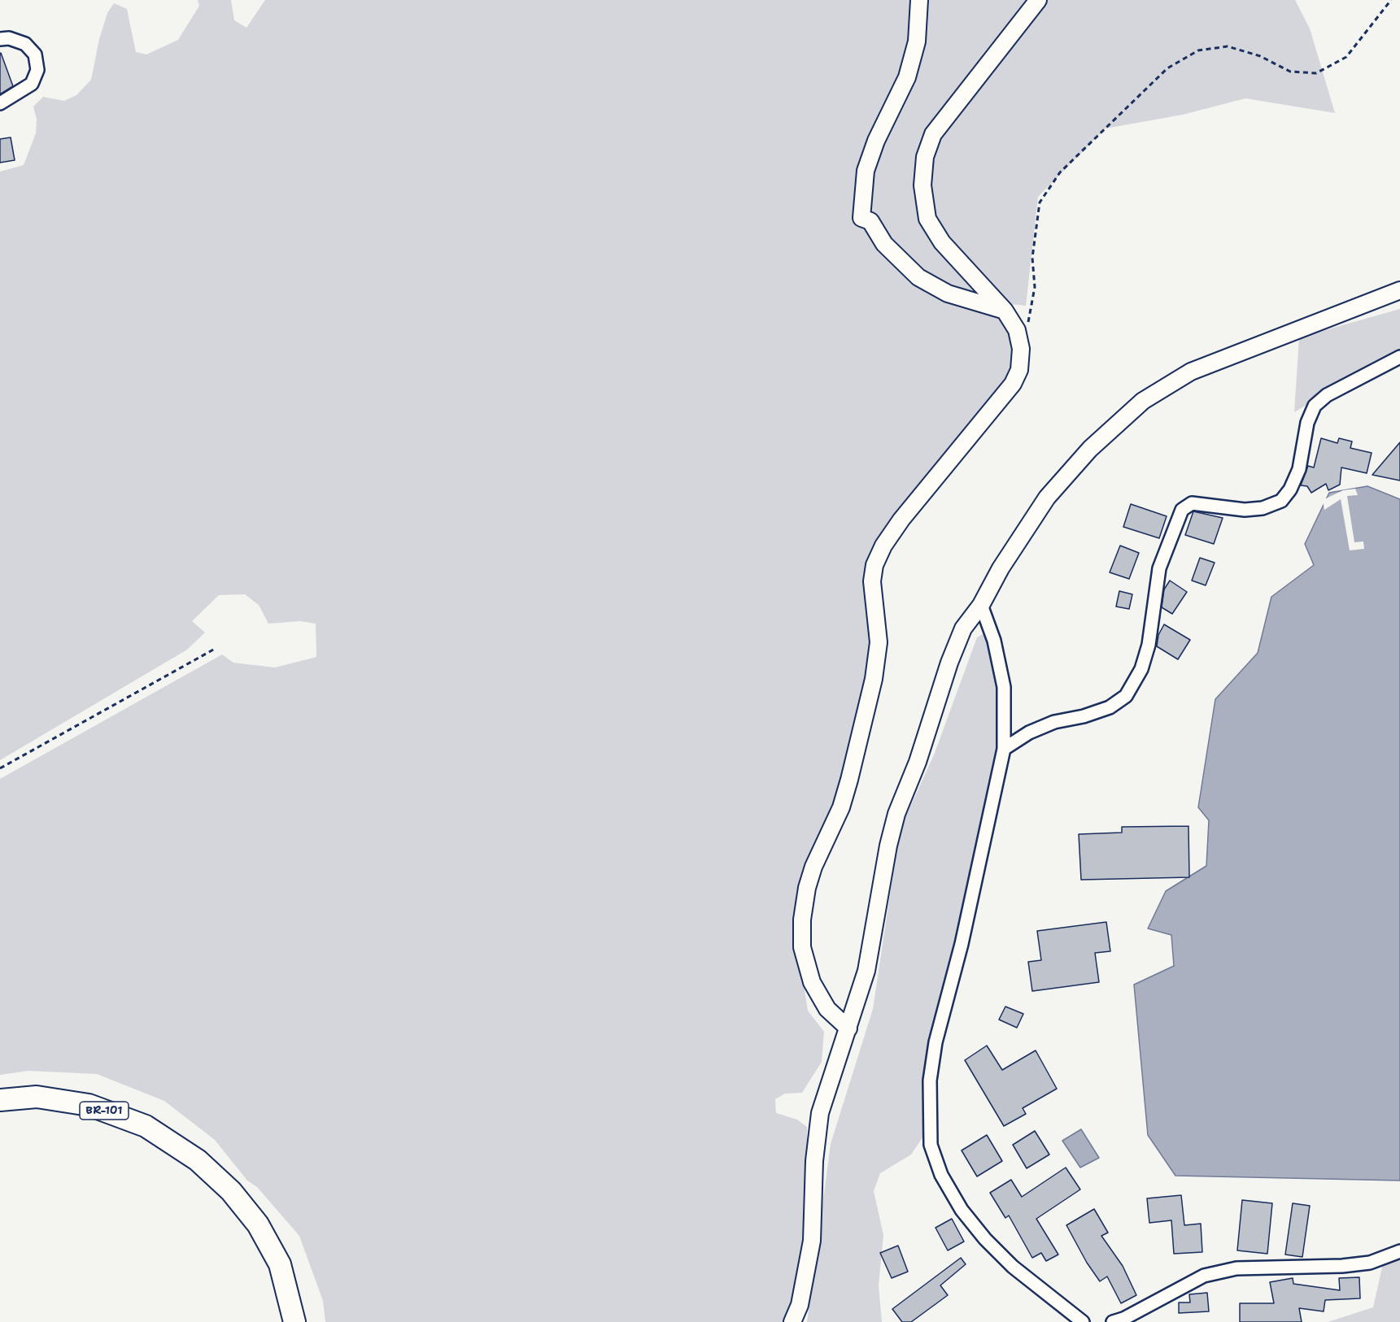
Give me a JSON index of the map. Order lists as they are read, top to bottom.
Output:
{
  "streets": {
    "highway": ["BR-101"]
  }
}
